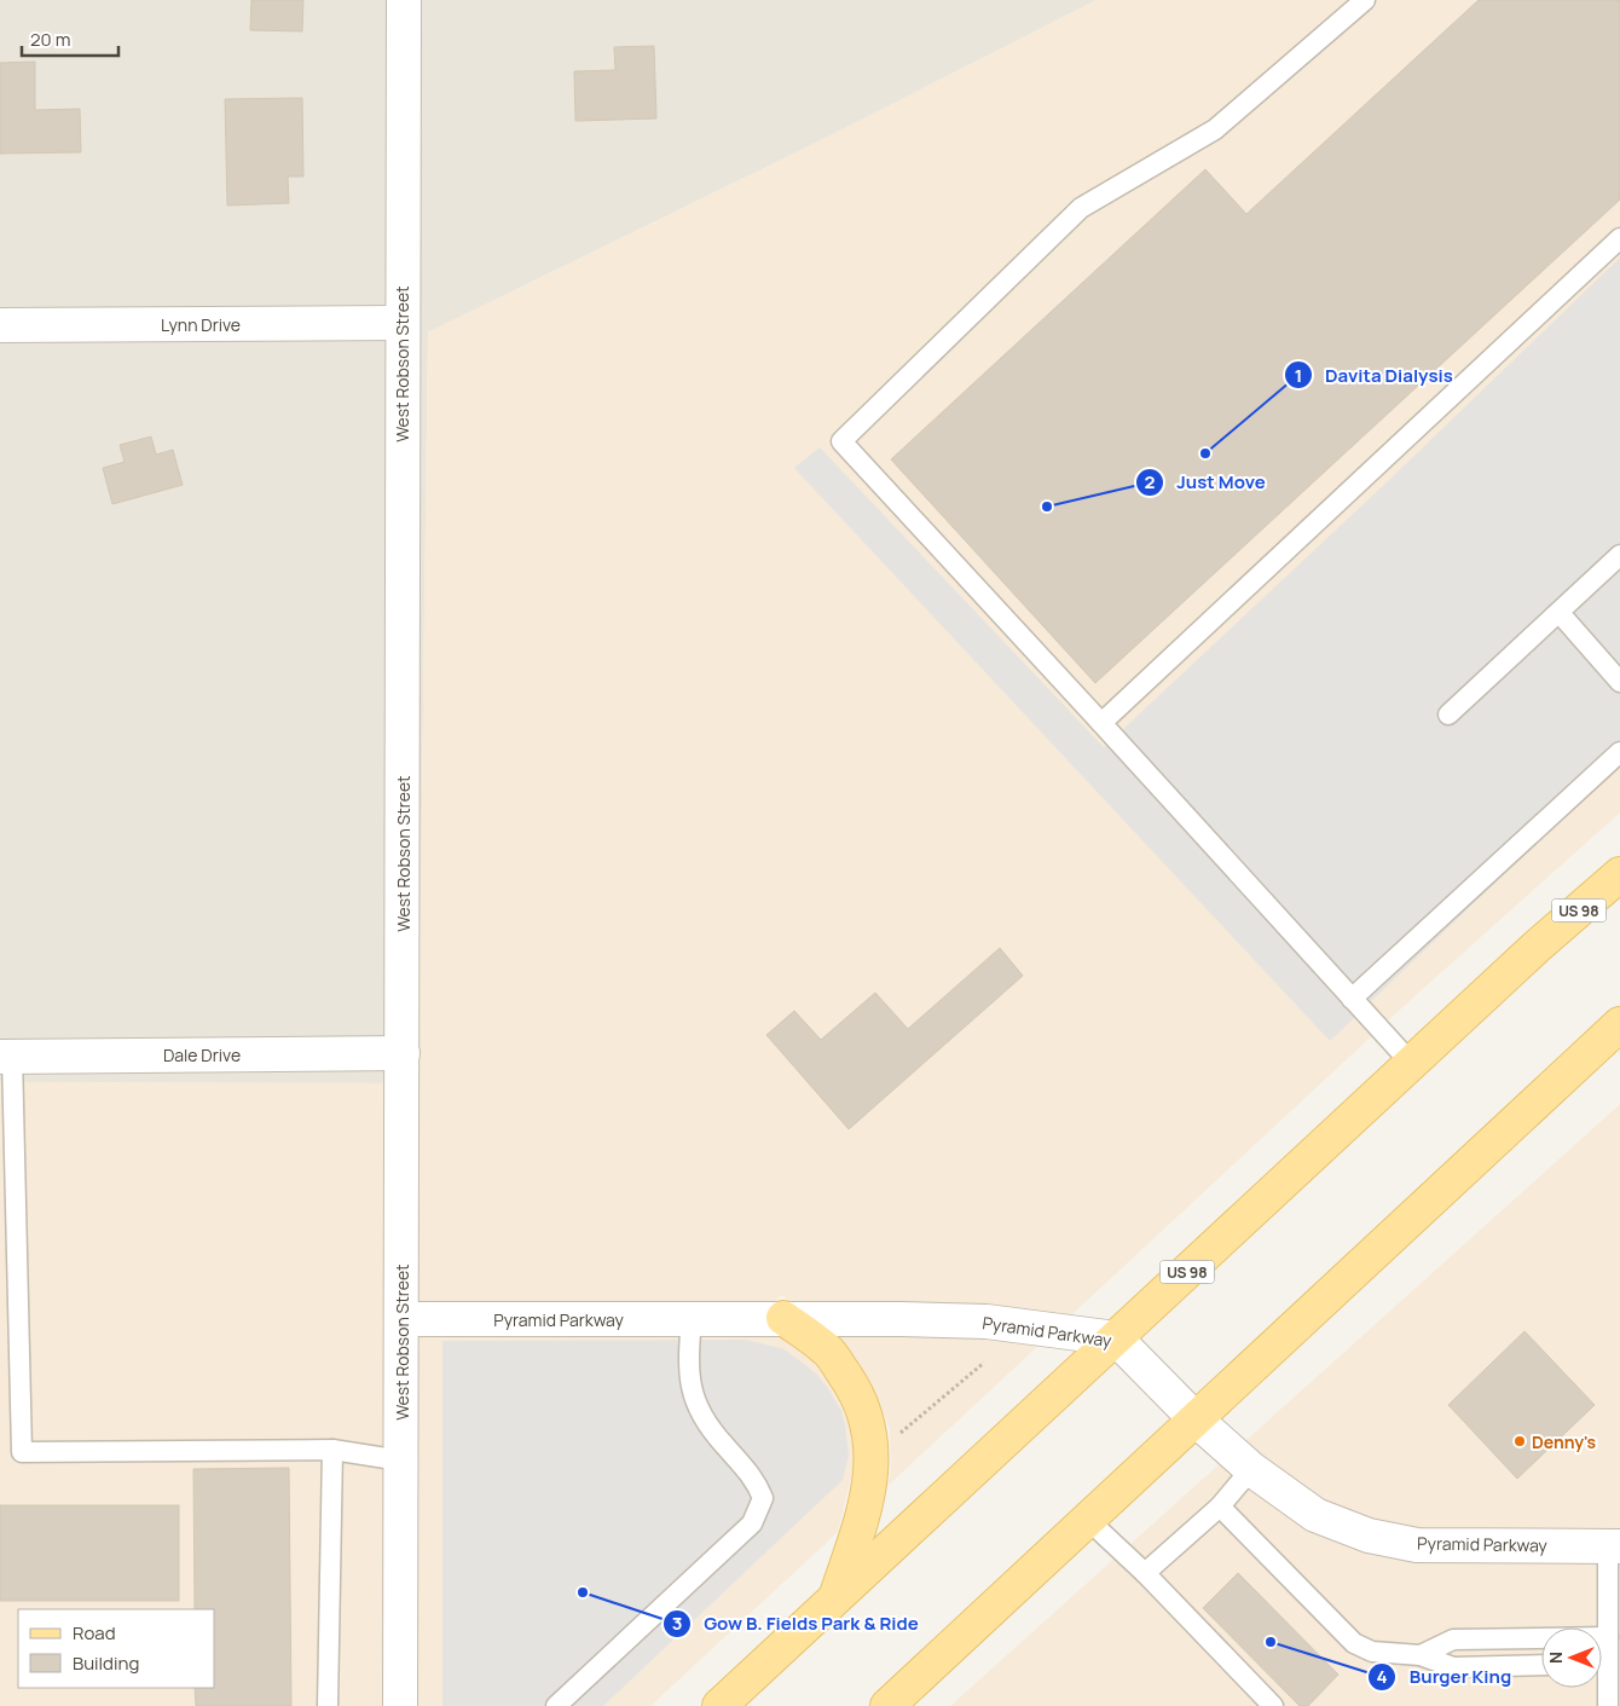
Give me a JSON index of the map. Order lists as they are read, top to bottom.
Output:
{
  "streets": {
    "main road": ["US 98"],
    "street": [
      "Lynn Drive",
      "West Robson Street",
      "Dale Drive",
      "Pyramid Parkway"
    ]
  },
  "crossings": [
    ["Lynn Drive", "West Robson Street"],
    ["West Robson Street", "Dale Drive"],
    ["West Robson Street", "Pyramid Parkway"],
    ["US 98", "Pyramid Parkway"]
  ],
  "places": [
    "Davita Dialysis",
    "Just Move",
    "Denny's",
    "Gow B. Fields Park & Ride",
    "Burger King"
  ],
  "legend": ["Road", "Building"],
  "scale_bar": "20 m",
  "north": "left"
}
